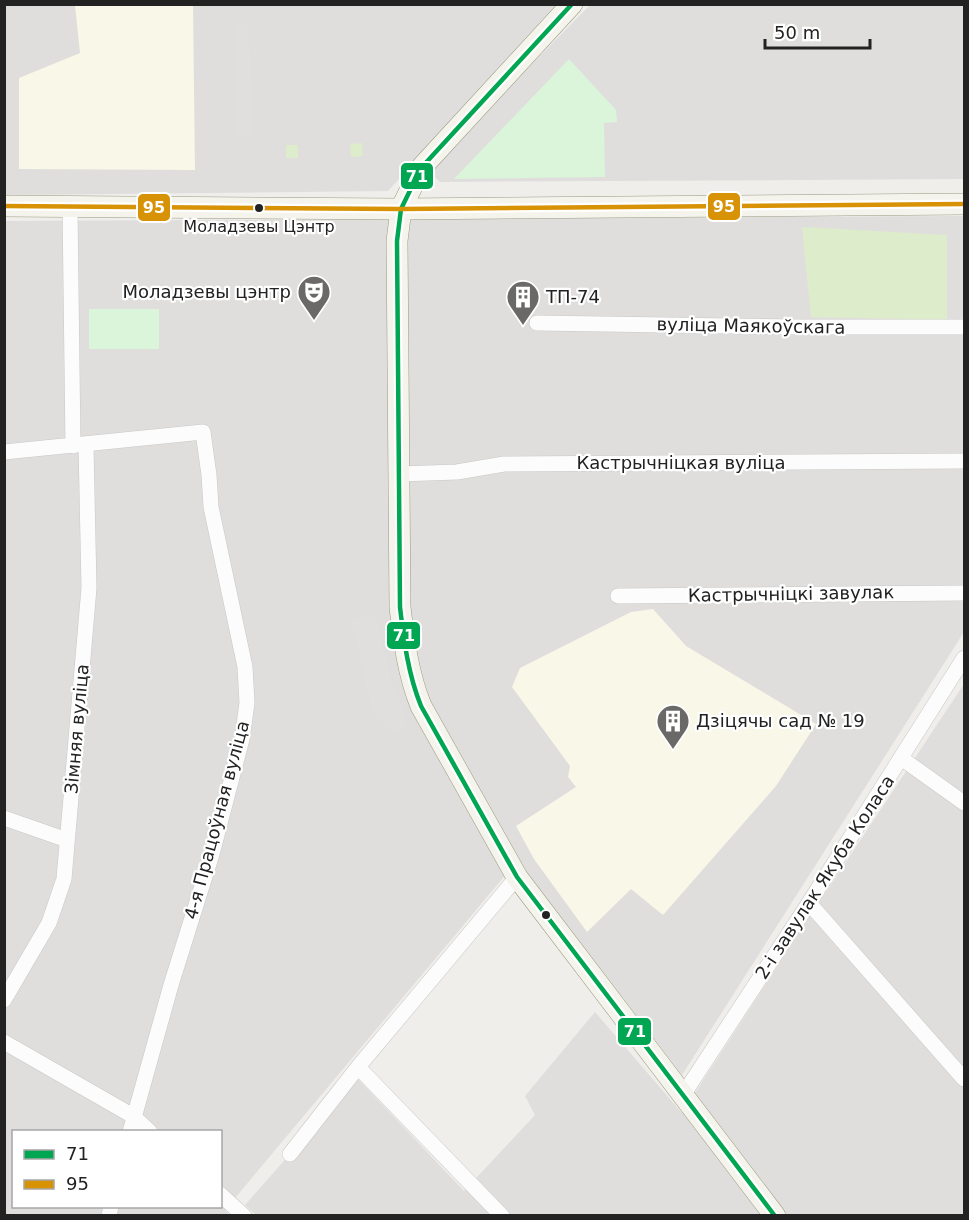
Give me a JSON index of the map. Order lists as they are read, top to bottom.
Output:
{
  "streets": {
    "street": [
      "вуліца Маякоўскага",
      "Кастрычніцкая вуліца",
      "Кастрычніцкі завулак",
      "Зімняя вуліца",
      "4-я Працоўная вуліца",
      "2-і завулак Якуба Коласа"
    ]
  },
  "crossings": [
    ["Зімняя вуліца", "4-я Працоўная вуліца"]
  ],
  "places": {
    "other": ["Моладзевы Цэнтр"],
    "theatre": ["Моладзевы цэнтр"],
    "building": ["ТП-74", "Дзіцячы сад № 19"]
  },
  "lines": ["transit line 71", "transit line 95"],
  "legend": ["71", "95"],
  "scale_bar": "50 m"
}
